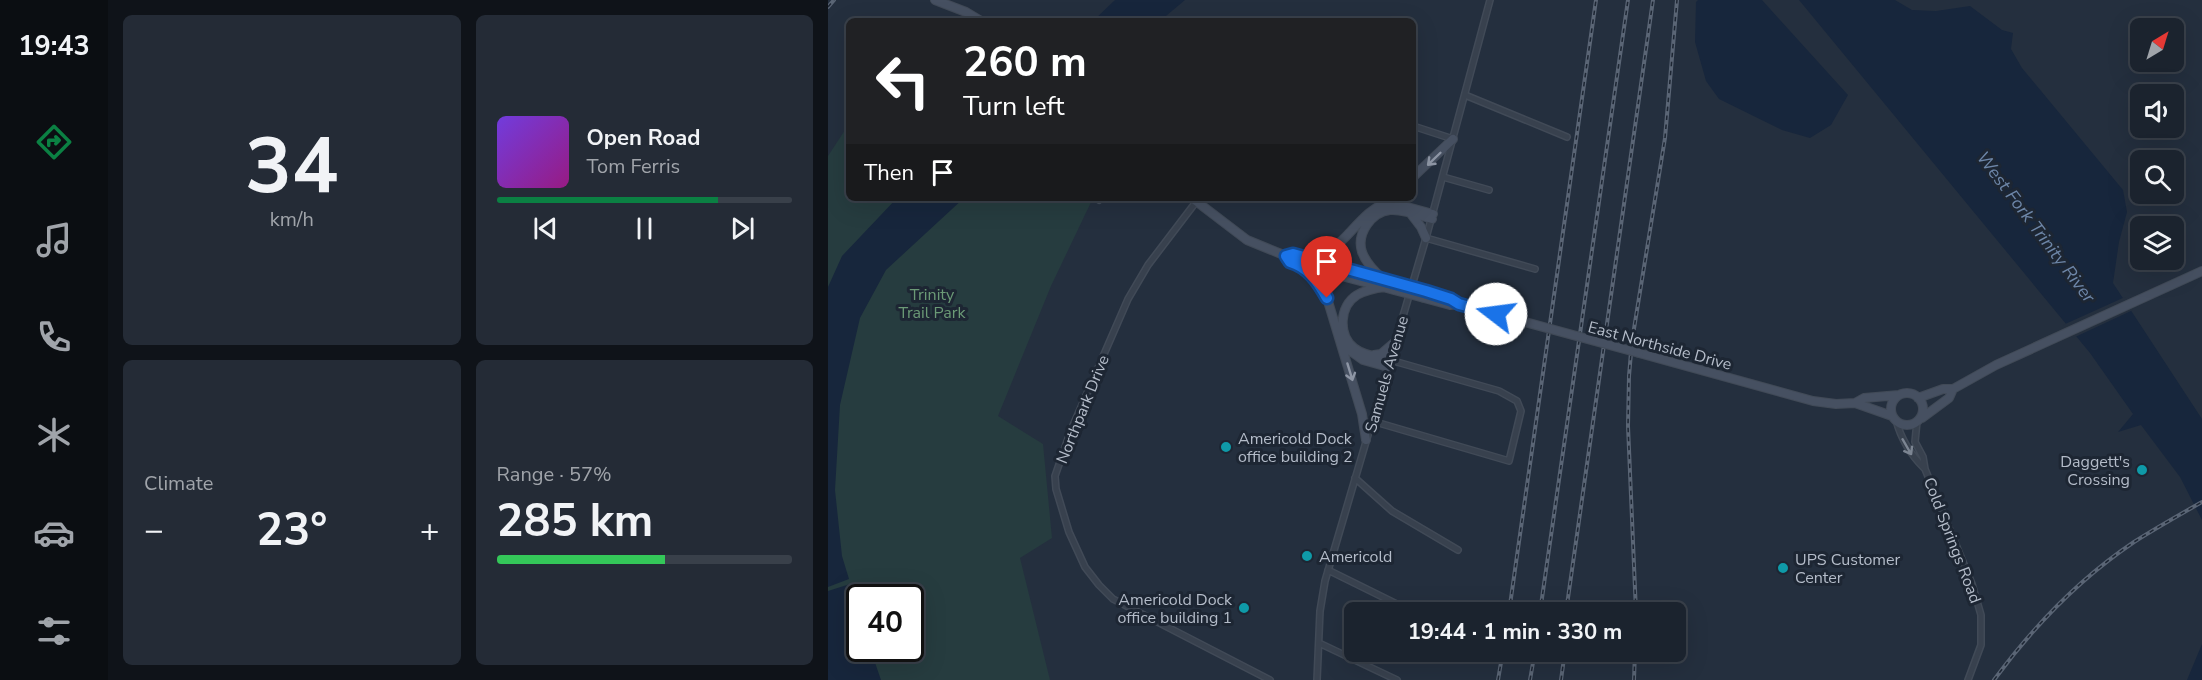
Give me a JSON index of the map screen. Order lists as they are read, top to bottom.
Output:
{
  "streets": {
    "street": [
      "East Northside Drive",
      "Samuels Avenue",
      "Northpark Drive",
      "Cold Springs Road"
    ]
  },
  "crossings": [
    ["East Northside Drive", "Cold Springs Road"]
  ],
  "water": ["West Fork Trinity River"],
  "parks": ["Trinity Trail Park"],
  "places": [
    "Americold Dock office building 2",
    "Daggett's Crossing",
    "Americold",
    "UPS Customer Center",
    "Americold Dock office building 1"
  ],
  "north": "top right",
  "page": {
    "tabs": "19:43",
    "tile": [
      ["34", "km/h"],
      "Climate",
      ["Range · 57%", "285 km"]
    ],
    "turn": ["260 m", "Turn left"],
    "song": ["Open Road", "Tom Ferris"],
    "then": "Then",
    "heat": ["−", "23°", "+"],
    "limit": "40",
    "trip": "19:44 · 1 min · 330 m"
  }
}
